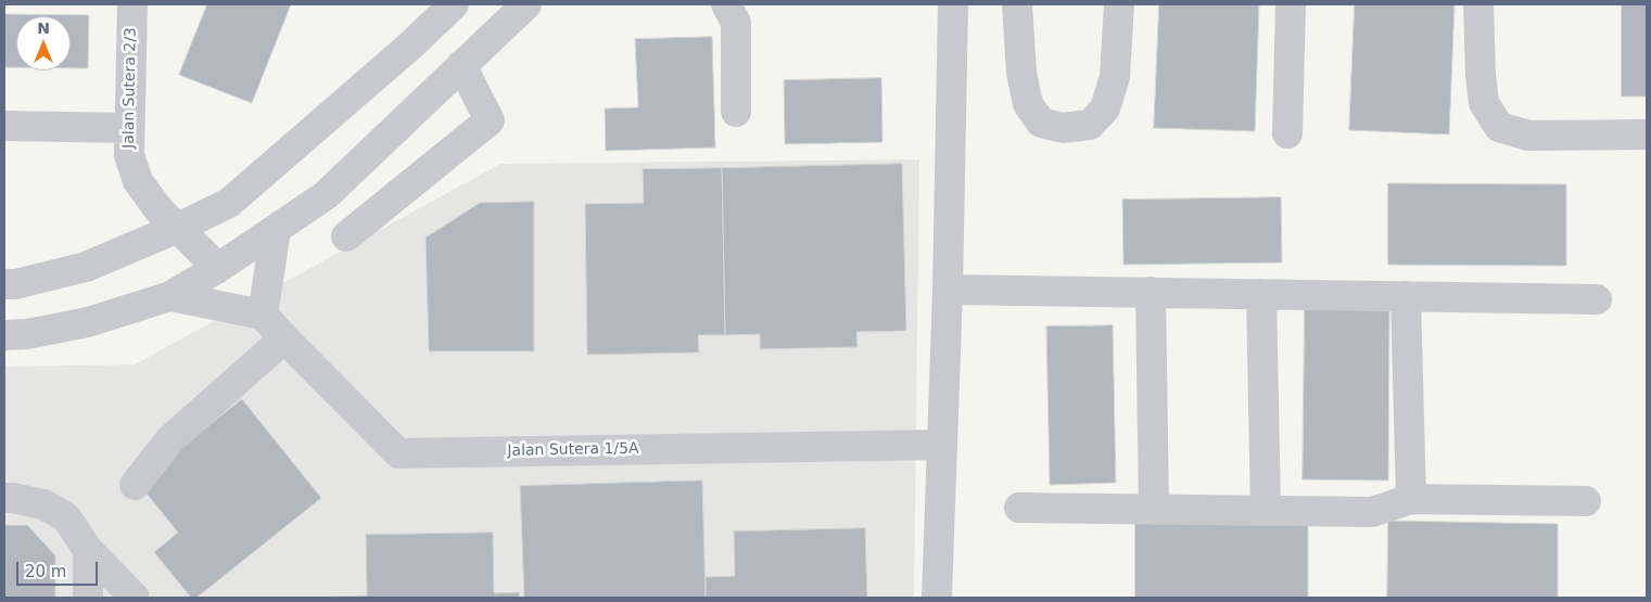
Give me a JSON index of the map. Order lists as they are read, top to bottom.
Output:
{
  "streets": {
    "street": ["Jalan Sutera 2/3", "Jalan Sutera 1/5A"]
  },
  "scale_bar": "20 m",
  "north": "top"
}
